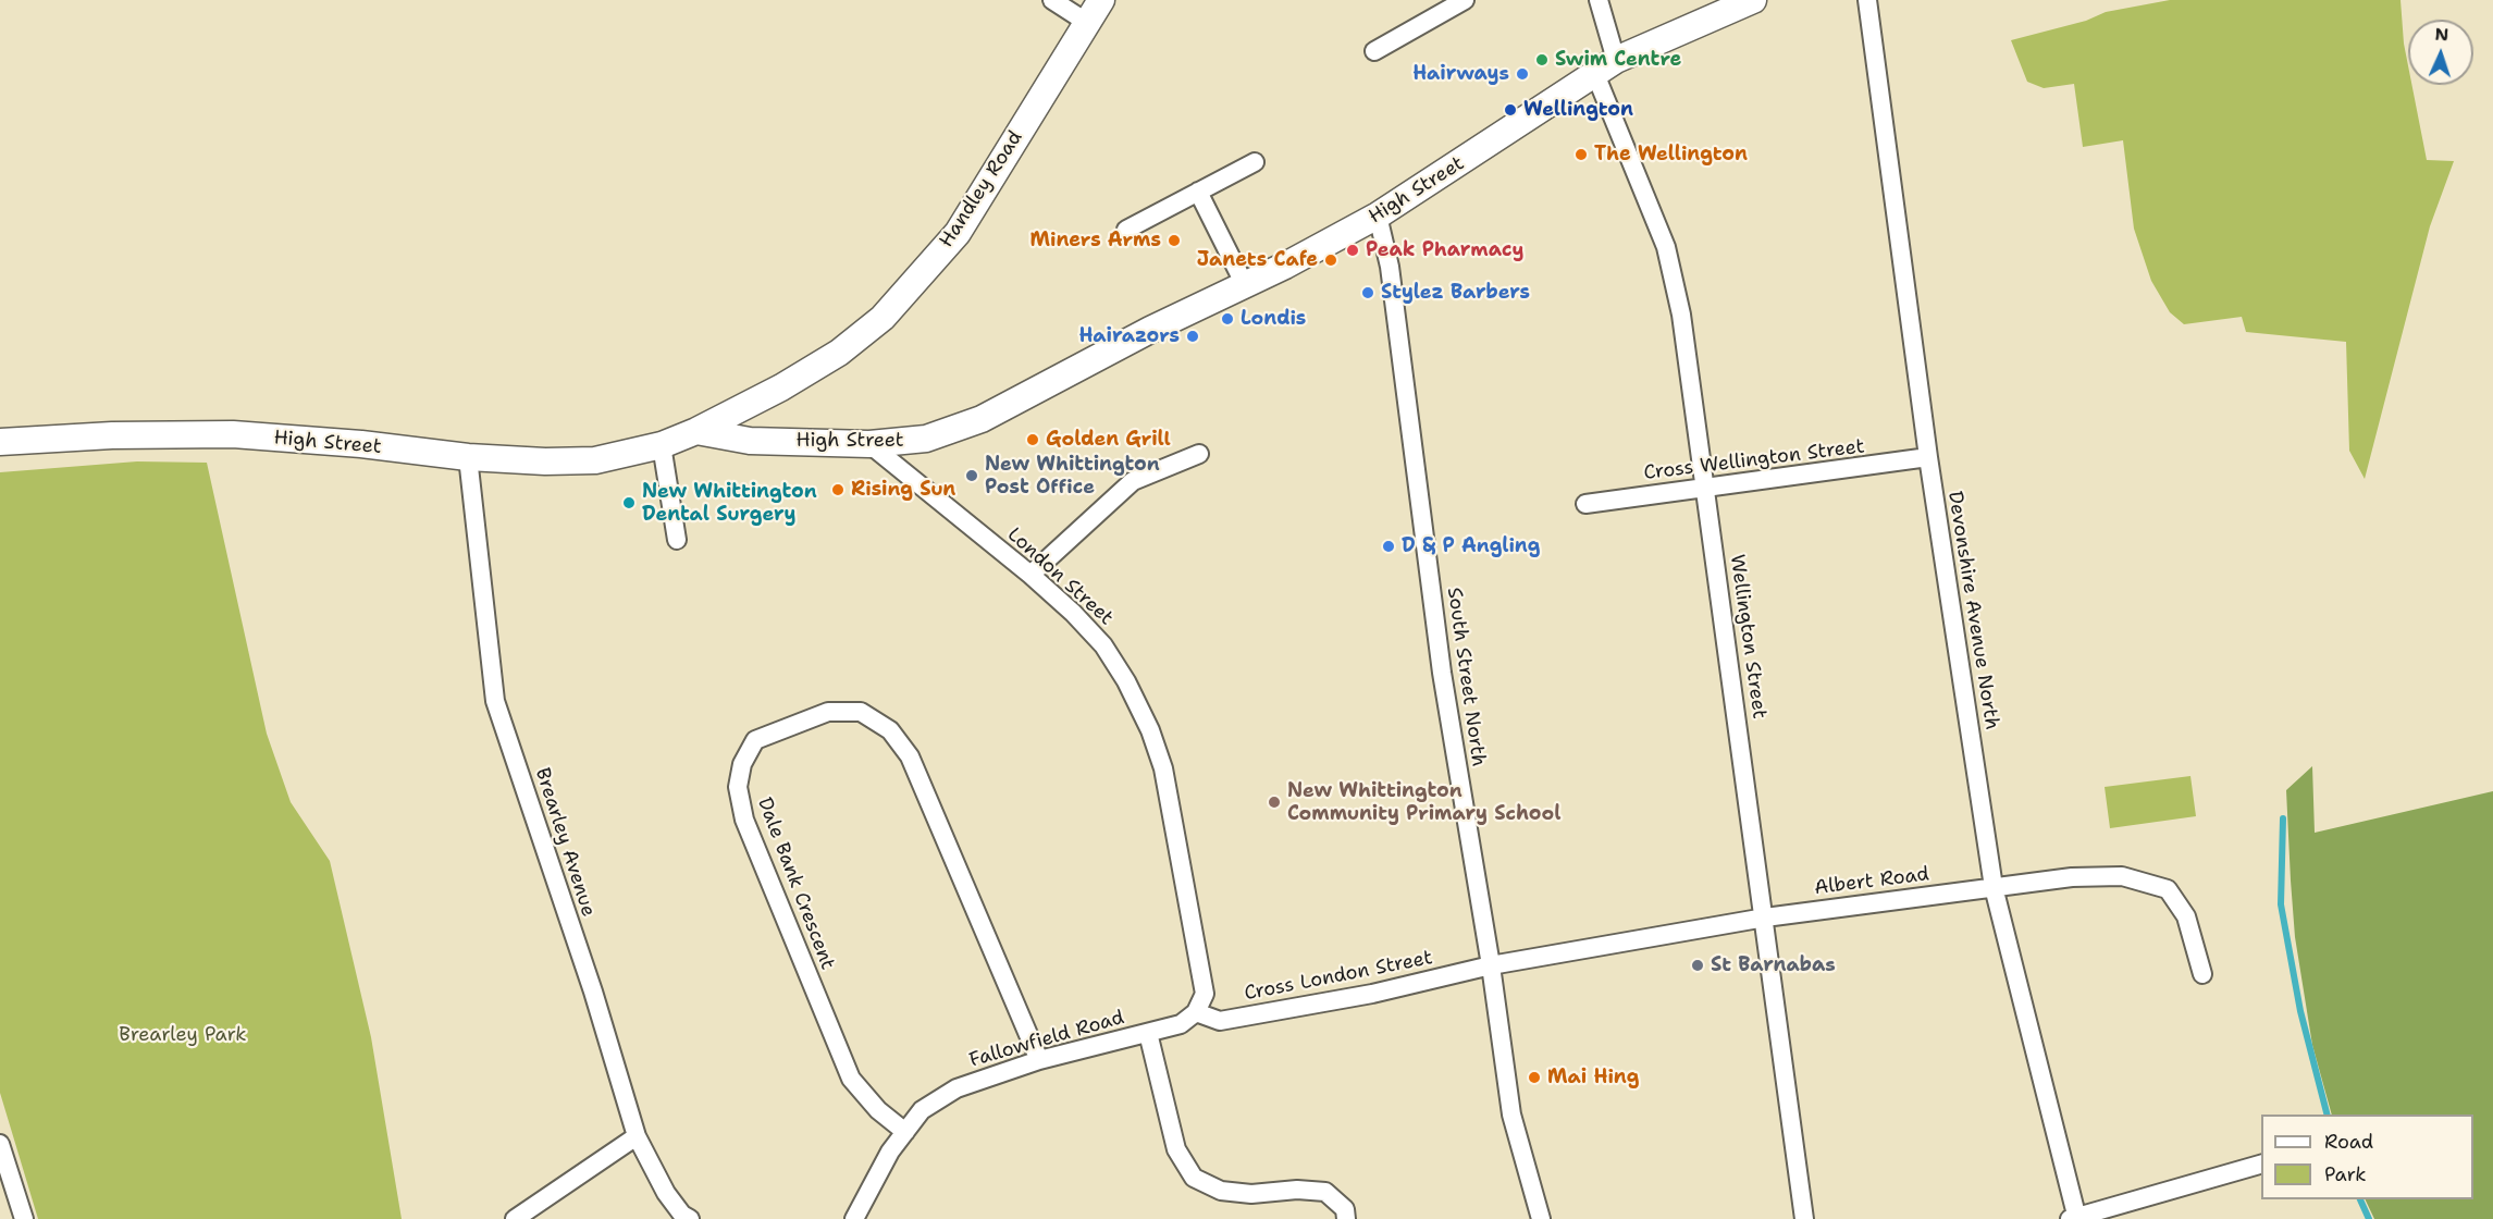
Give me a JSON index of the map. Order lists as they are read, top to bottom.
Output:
{
  "streets": {
    "main road": ["Handley Road", "High Street"],
    "street": [
      "Cross Wellington Street",
      "London Street",
      "Devonshire Avenue North",
      "Wellington Street",
      "South Street North",
      "Brearley Avenue",
      "Albert Road",
      "Dale Bank Crescent",
      "Cross London Street",
      "Fallowfield Road"
    ]
  },
  "crossings": [
    ["Handley Road", "High Street"],
    ["High Street", "London Street"],
    ["High Street", "Wellington Street"],
    ["High Street", "South Street North"],
    ["High Street", "Brearley Avenue"],
    ["Cross Wellington Street", "Devonshire Avenue North"],
    ["Cross Wellington Street", "Wellington Street"],
    ["London Street", "Cross London Street"],
    ["London Street", "Fallowfield Road"],
    ["Devonshire Avenue North", "Albert Road"],
    ["Wellington Street", "Albert Road"],
    ["South Street North", "Albert Road"],
    ["South Street North", "Cross London Street"],
    ["Albert Road", "Cross London Street"],
    ["Dale Bank Crescent", "Fallowfield Road"],
    ["Cross London Street", "Fallowfield Road"]
  ],
  "parks": ["Brearley Park"],
  "places": [
    "Swim Centre",
    "Hairways",
    "Wellington",
    "The Wellington",
    "Miners Arms",
    "Peak Pharmacy",
    "Janets Cafe",
    "Stylez Barbers",
    "Londis",
    "Hairazors",
    "Golden Grill",
    "New Whittington Post Office",
    "Rising Sun",
    "New Whittington Dental Surgery",
    "D & P Angling",
    "New Whittington Community Primary School",
    "St Barnabas",
    "Mai Hing"
  ],
  "legend": ["Road", "Park"],
  "north": "top"
}
